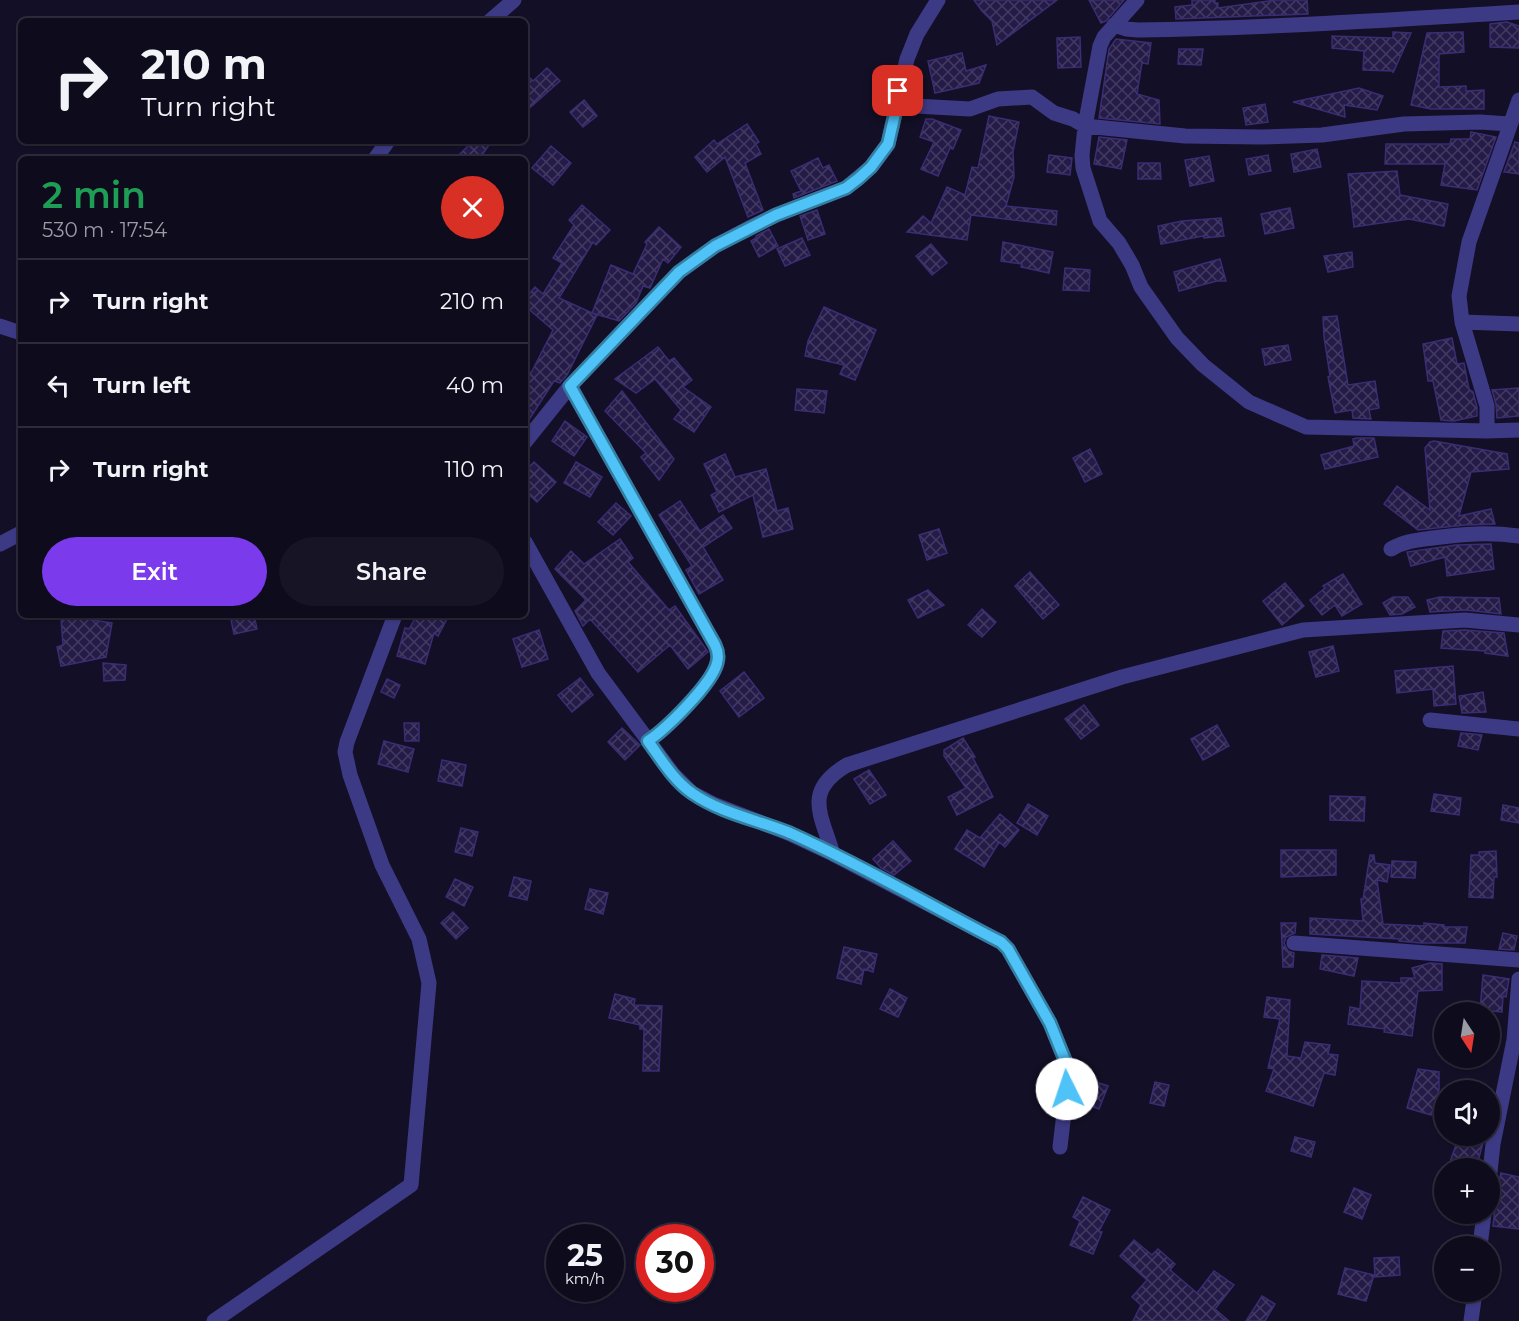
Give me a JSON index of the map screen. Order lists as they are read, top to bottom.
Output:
{
  "north": "bottom",
  "page": {
    "turn": ["210 m", "Turn right"],
    "heading": ["2 min", "530 m · 17:54"],
    "list": [
      {
        "name": "Turn right",
        "value": "210 m"
      },
      {
        "name": "Turn left",
        "value": "40 m"
      },
      {
        "name": "Turn right",
        "value": "110 m"
      }
    ],
    "buttons": ["Exit", "Share"],
    "map_buttons": ["+", "−"],
    "speed": "25 km/h",
    "limit": "30"
  }
}
